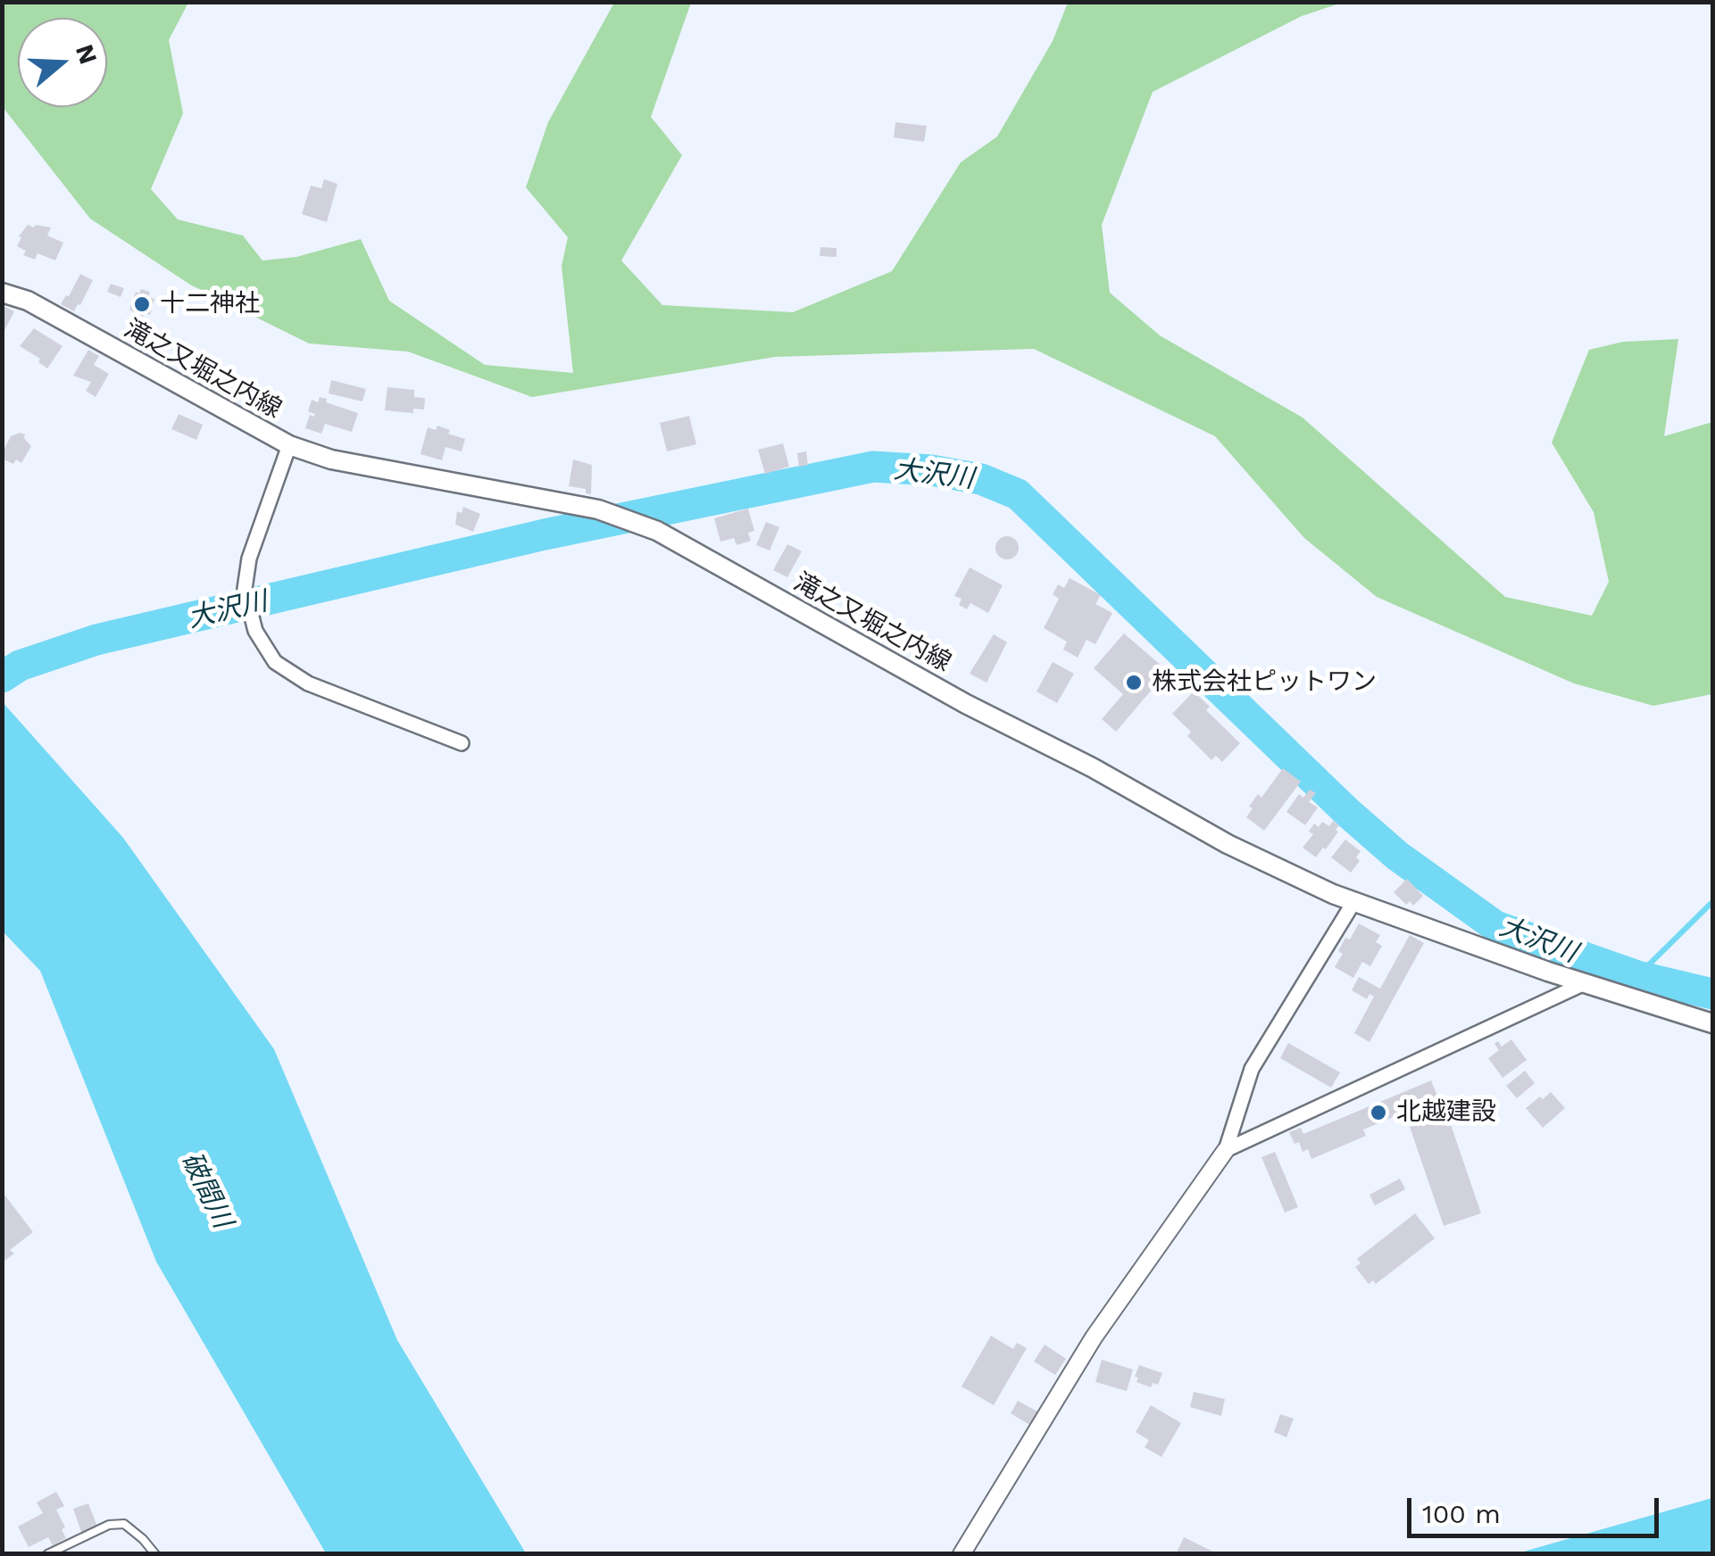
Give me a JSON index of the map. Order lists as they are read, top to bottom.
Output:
{
  "streets": {
    "main road": ["滝之又堀之内線"]
  },
  "water": ["大沢川", "破間川"],
  "places": ["十二神社", "株式会社ピットワン", "北越建設"],
  "scale_bar": "100 m",
  "north": "right"
}
